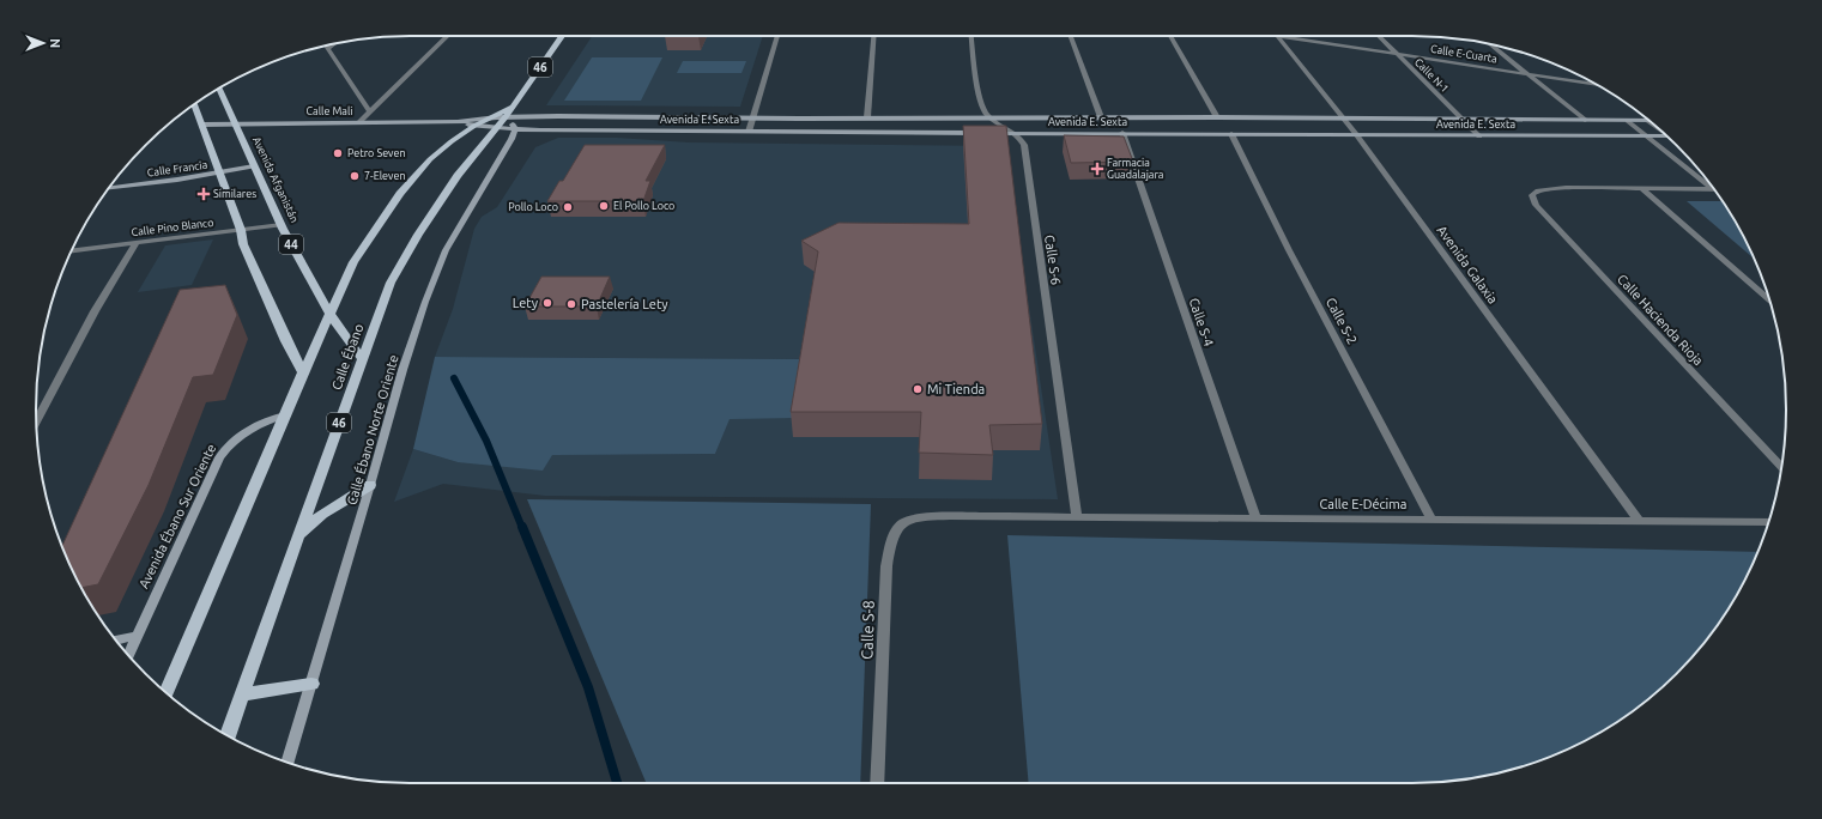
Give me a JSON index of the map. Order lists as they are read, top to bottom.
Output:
{
  "streets": {
    "main road": [
      "46",
      "Avenida Afganistán",
      "44",
      "Calle Ébano"
    ],
    "street": [
      "Calle E-Cuarta",
      "Calle N-1",
      "Calle Mali",
      "Avenida E. Sexta",
      "Calle Francia",
      "Calle Pino Blanco",
      "Calle S-6",
      "Avenida Galaxia",
      "Calle Hacienda Rioja",
      "Calle S-2",
      "Calle S-4",
      "Calle Ébano Norte Oriente",
      "Calle E-Décima",
      "Avenida Ébano Sur Oriente",
      "Calle S-8"
    ]
  },
  "crossings": [
    ["Calle E-Cuarta", "Calle N-1"],
    ["46", "Calle Mali"],
    ["46", "Avenida E. Sexta"],
    ["46", "Calle Ébano"],
    ["Calle N-1", "Avenida E. Sexta"],
    ["Calle Mali", "Avenida E. Sexta"],
    ["Calle Mali", "Avenida Afganistán"],
    ["Calle Mali", "Calle Ébano"],
    ["Avenida E. Sexta", "Calle S-6"],
    ["Avenida E. Sexta", "Avenida Galaxia"],
    ["Avenida E. Sexta", "Calle S-2"],
    ["Avenida E. Sexta", "Calle S-4"],
    ["Avenida E. Sexta", "Calle Ébano"],
    ["Avenida E. Sexta", "Calle Ébano Norte Oriente"],
    ["Calle Francia", "Avenida Afganistán"],
    ["Avenida Afganistán", "Calle Pino Blanco"],
    ["Avenida Afganistán", "Calle Ébano"],
    ["Calle S-6", "Calle E-Décima"],
    ["Avenida Galaxia", "Calle E-Décima"],
    ["Calle S-2", "Calle E-Décima"],
    ["Calle S-4", "Calle E-Décima"],
    ["Calle E-Décima", "Calle S-8"]
  ],
  "places": {
    "other": [
      "Petro Seven",
      "7-Eleven",
      "El Pollo Loco",
      "Pollo Loco",
      "Lety",
      "Pastelería Lety",
      "Mi Tienda"
    ],
    "health": ["Farmacia Guadalajara", "Similares"]
  },
  "north": "right"
}
